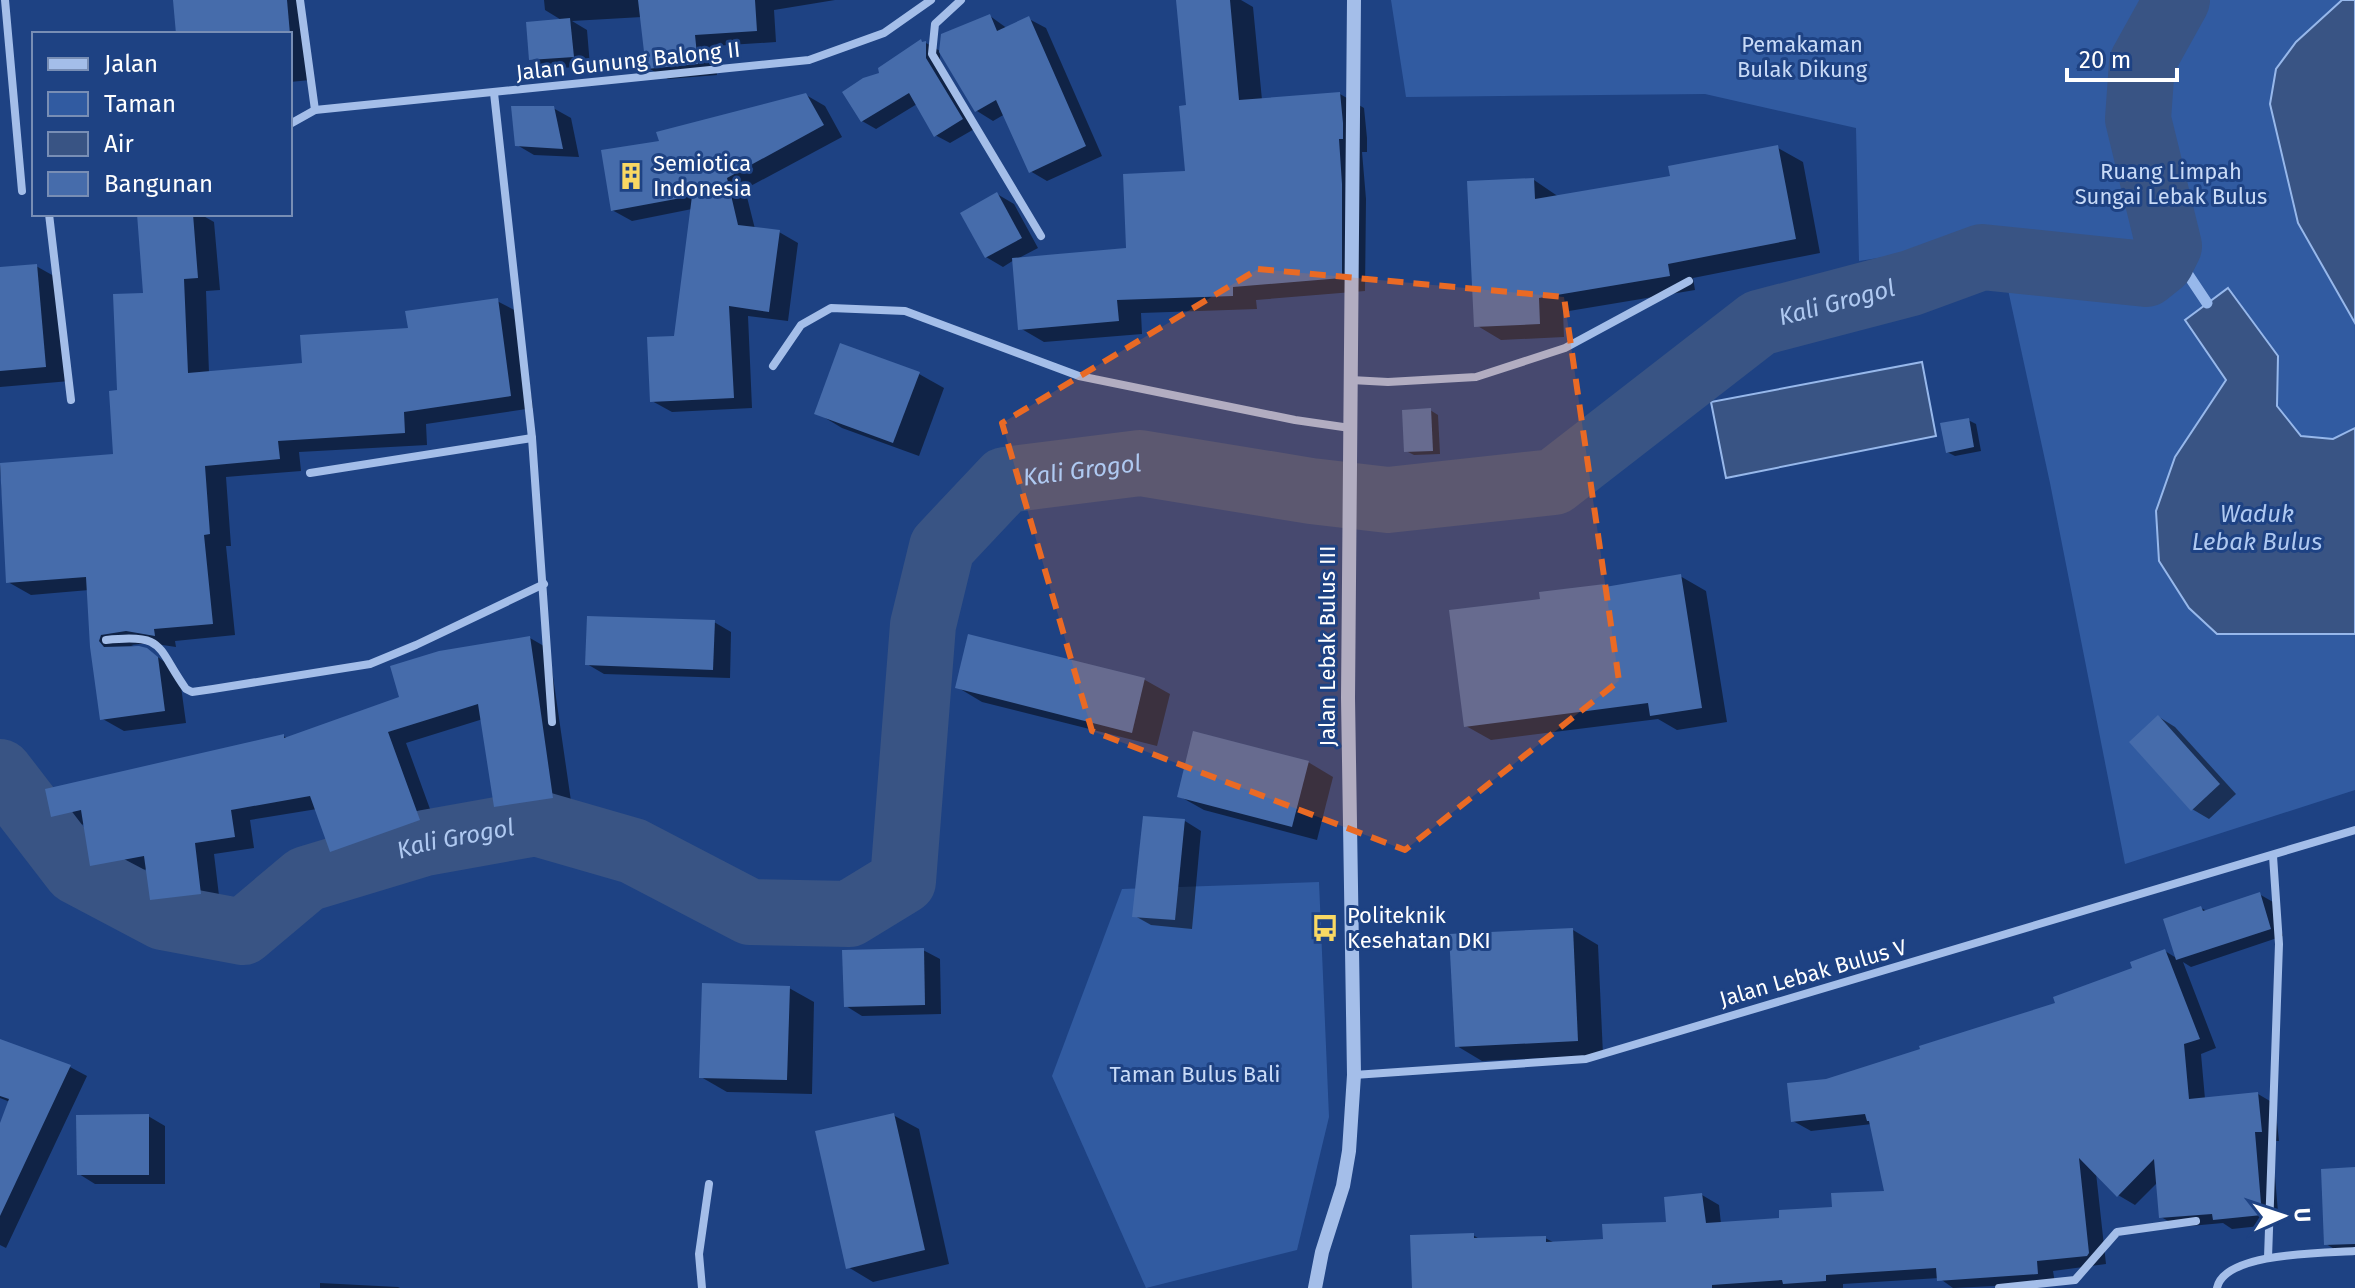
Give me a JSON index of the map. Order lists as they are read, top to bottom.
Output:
{
  "streets": {
    "street": ["Jalan Gunung Balong II", "Jalan Lebak Bulus III", "Jalan Lebak Bulus V"]
  },
  "crossings": [
    ["Jalan Lebak Bulus III", "Jalan Lebak Bulus V"]
  ],
  "water": ["Kali Grogol", "Waduk Lebak Bulus"],
  "parks": ["Pemakaman Bulak Dikung", "Ruang Limpah Sungai Lebak Bulus", "Taman Bulus Bali"],
  "places": {
    "building": ["Semiotica Indonesia"],
    "bus stop": ["Politeknik Kesehatan DKI"]
  },
  "legend": [
    "Jalan",
    "Taman",
    "Air",
    "Bangunan"
  ],
  "scale_bar": "20 m",
  "north": "right"
}
